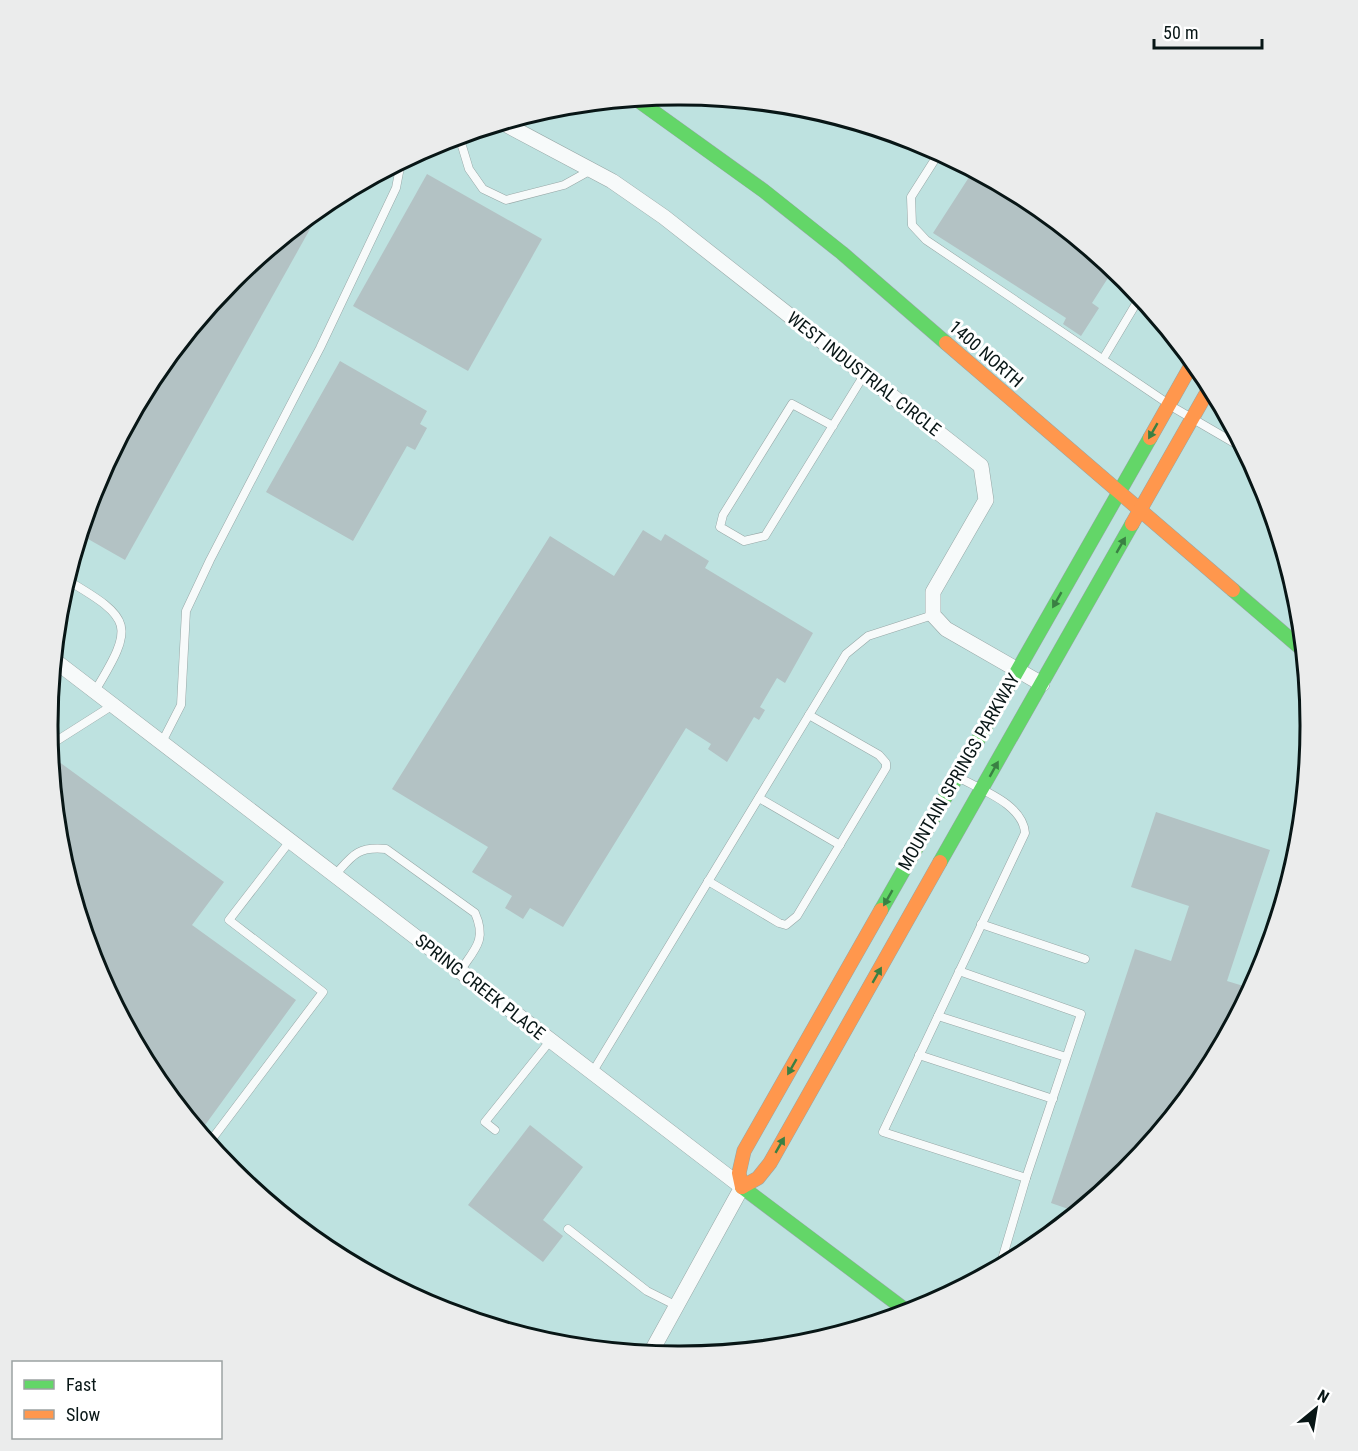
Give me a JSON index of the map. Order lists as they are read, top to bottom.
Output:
{
  "streets": {
    "street": [
      "1400 NORTH",
      "WEST INDUSTRIAL CIRCLE",
      "MOUNTAIN SPRINGS PARKWAY",
      "SPRING CREEK PLACE"
    ]
  },
  "crossings": [
    ["1400 NORTH", "MOUNTAIN SPRINGS PARKWAY"],
    ["MOUNTAIN SPRINGS PARKWAY", "SPRING CREEK PLACE"]
  ],
  "legend": ["Fast", "Slow"],
  "scale_bar": "50 m",
  "north": "top right"
}
